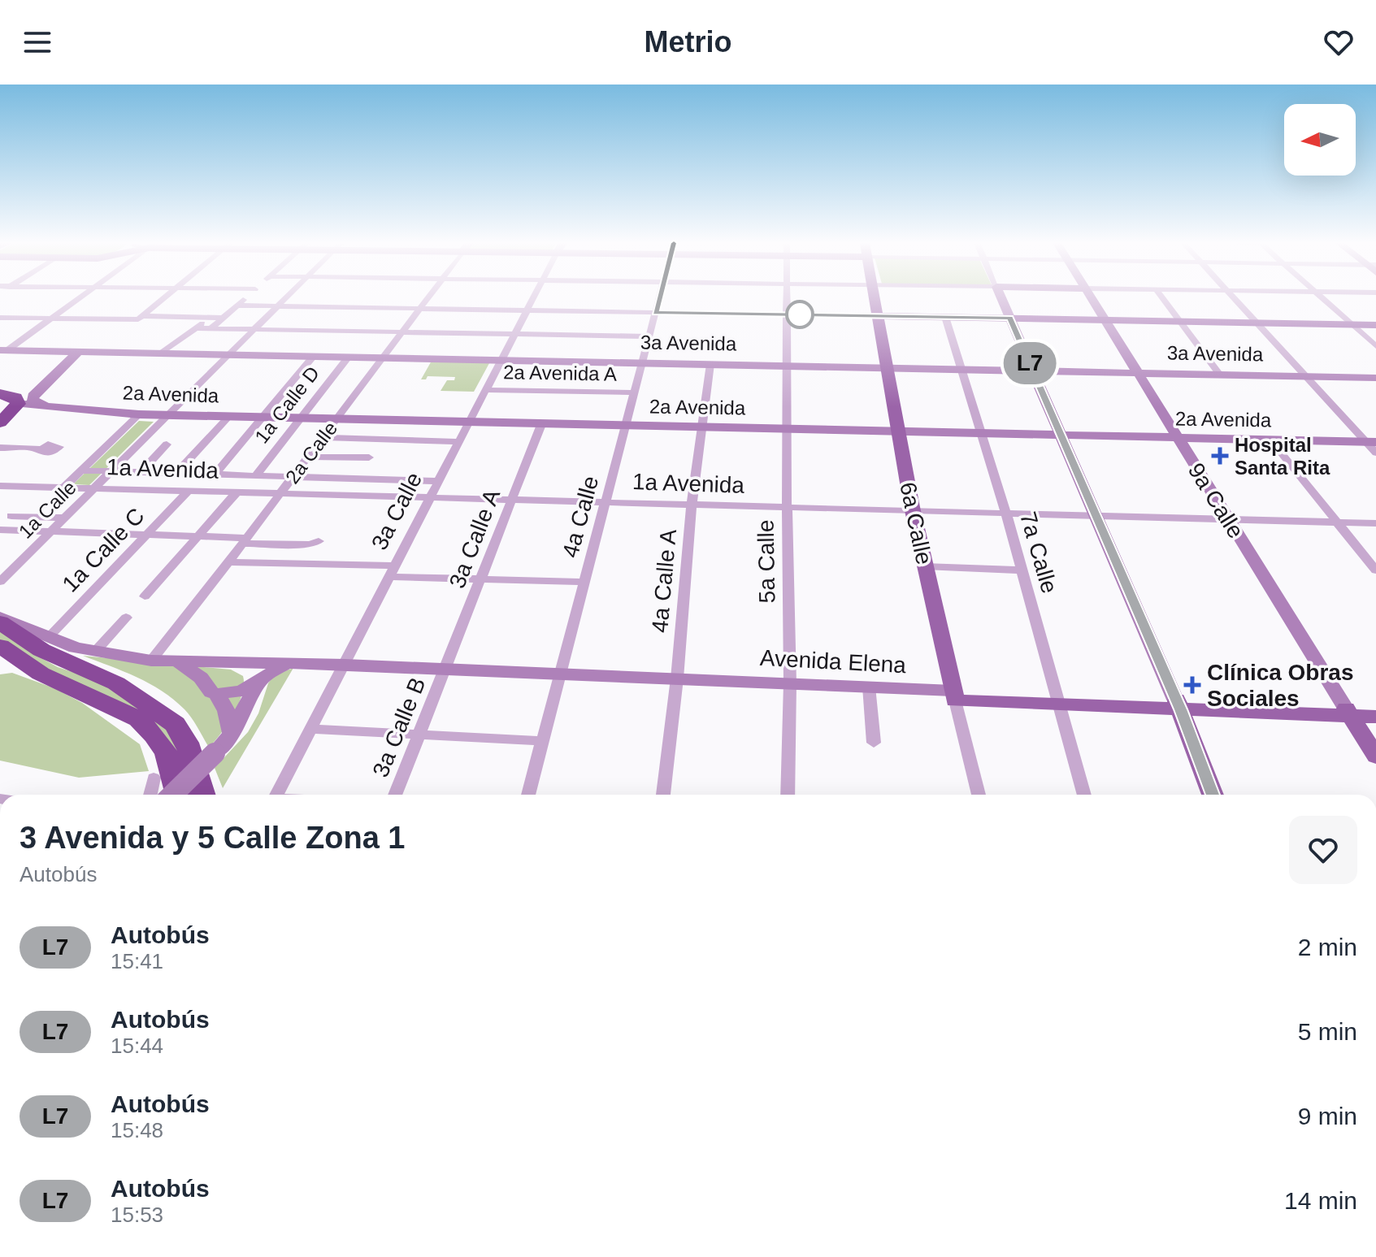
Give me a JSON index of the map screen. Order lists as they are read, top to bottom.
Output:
{
  "streets": {
    "main road": ["9a Calle", "6a Calle", "Avenida Elena"],
    "street": [
      "3a Avenida",
      "2a Avenida A",
      "2a Avenida",
      "1a Calle D",
      "2a Calle",
      "1a Avenida",
      "1a Calle",
      "3a Calle",
      "4a Calle",
      "3a Calle A",
      "1a Calle C",
      "7a Calle",
      "5a Calle",
      "4a Calle A",
      "3a Calle B"
    ]
  },
  "crossings": [
    ["3a Avenida", "1a Calle D"],
    ["3a Avenida", "2a Calle"],
    ["3a Avenida", "9a Calle"],
    ["3a Avenida", "1a Calle"],
    ["3a Avenida", "3a Calle"],
    ["3a Avenida", "4a Calle"],
    ["3a Avenida", "6a Calle"],
    ["3a Avenida", "7a Calle"],
    ["3a Avenida", "5a Calle"],
    ["3a Avenida", "4a Calle A"],
    ["2a Avenida A", "3a Calle"],
    ["2a Avenida A", "4a Calle"],
    ["2a Avenida", "1a Calle D"],
    ["2a Avenida", "2a Calle"],
    ["2a Avenida", "9a Calle"],
    ["2a Avenida", "1a Calle"],
    ["2a Avenida", "3a Calle"],
    ["2a Avenida", "4a Calle"],
    ["2a Avenida", "6a Calle"],
    ["2a Avenida", "3a Calle A"],
    ["2a Avenida", "7a Calle"],
    ["2a Avenida", "5a Calle"],
    ["2a Avenida", "4a Calle A"],
    ["2a Calle", "1a Avenida"],
    ["2a Calle", "Avenida Elena"],
    ["1a Avenida", "9a Calle"],
    ["1a Avenida", "1a Calle"],
    ["1a Avenida", "3a Calle"],
    ["1a Avenida", "4a Calle"],
    ["1a Avenida", "6a Calle"],
    ["1a Avenida", "3a Calle A"],
    ["1a Avenida", "1a Calle C"],
    ["1a Avenida", "7a Calle"],
    ["1a Avenida", "5a Calle"],
    ["1a Avenida", "4a Calle A"],
    ["9a Calle", "Avenida Elena"],
    ["3a Calle", "Avenida Elena"],
    ["4a Calle", "Avenida Elena"],
    ["6a Calle", "Avenida Elena"],
    ["3a Calle A", "Avenida Elena"],
    ["3a Calle A", "3a Calle B"],
    ["1a Calle C", "Avenida Elena"],
    ["7a Calle", "Avenida Elena"],
    ["5a Calle", "Avenida Elena"],
    ["4a Calle A", "Avenida Elena"],
    ["Avenida Elena", "3a Calle B"]
  ],
  "places": {
    "health": ["Hospital Santa Rita", "Clínica Obras Sociales"]
  },
  "lines": ["bus line L7"],
  "north": "left",
  "page": {
    "header": "Metrio",
    "on_map": "L7",
    "heading": ["3 Avenida y 5 Calle Zona 1", "Autobús"],
    "list": [
      {
        "mark": "L7",
        "name": "Autobús",
        "note": "15:41",
        "value": "2 min"
      },
      {
        "mark": "L7",
        "name": "Autobús",
        "note": "15:44",
        "value": "5 min"
      },
      {
        "mark": "L7",
        "name": "Autobús",
        "note": "15:48",
        "value": "9 min"
      },
      {
        "mark": "L7",
        "name": "Autobús",
        "note": "15:53",
        "value": "14 min"
      }
    ]
  }
}
